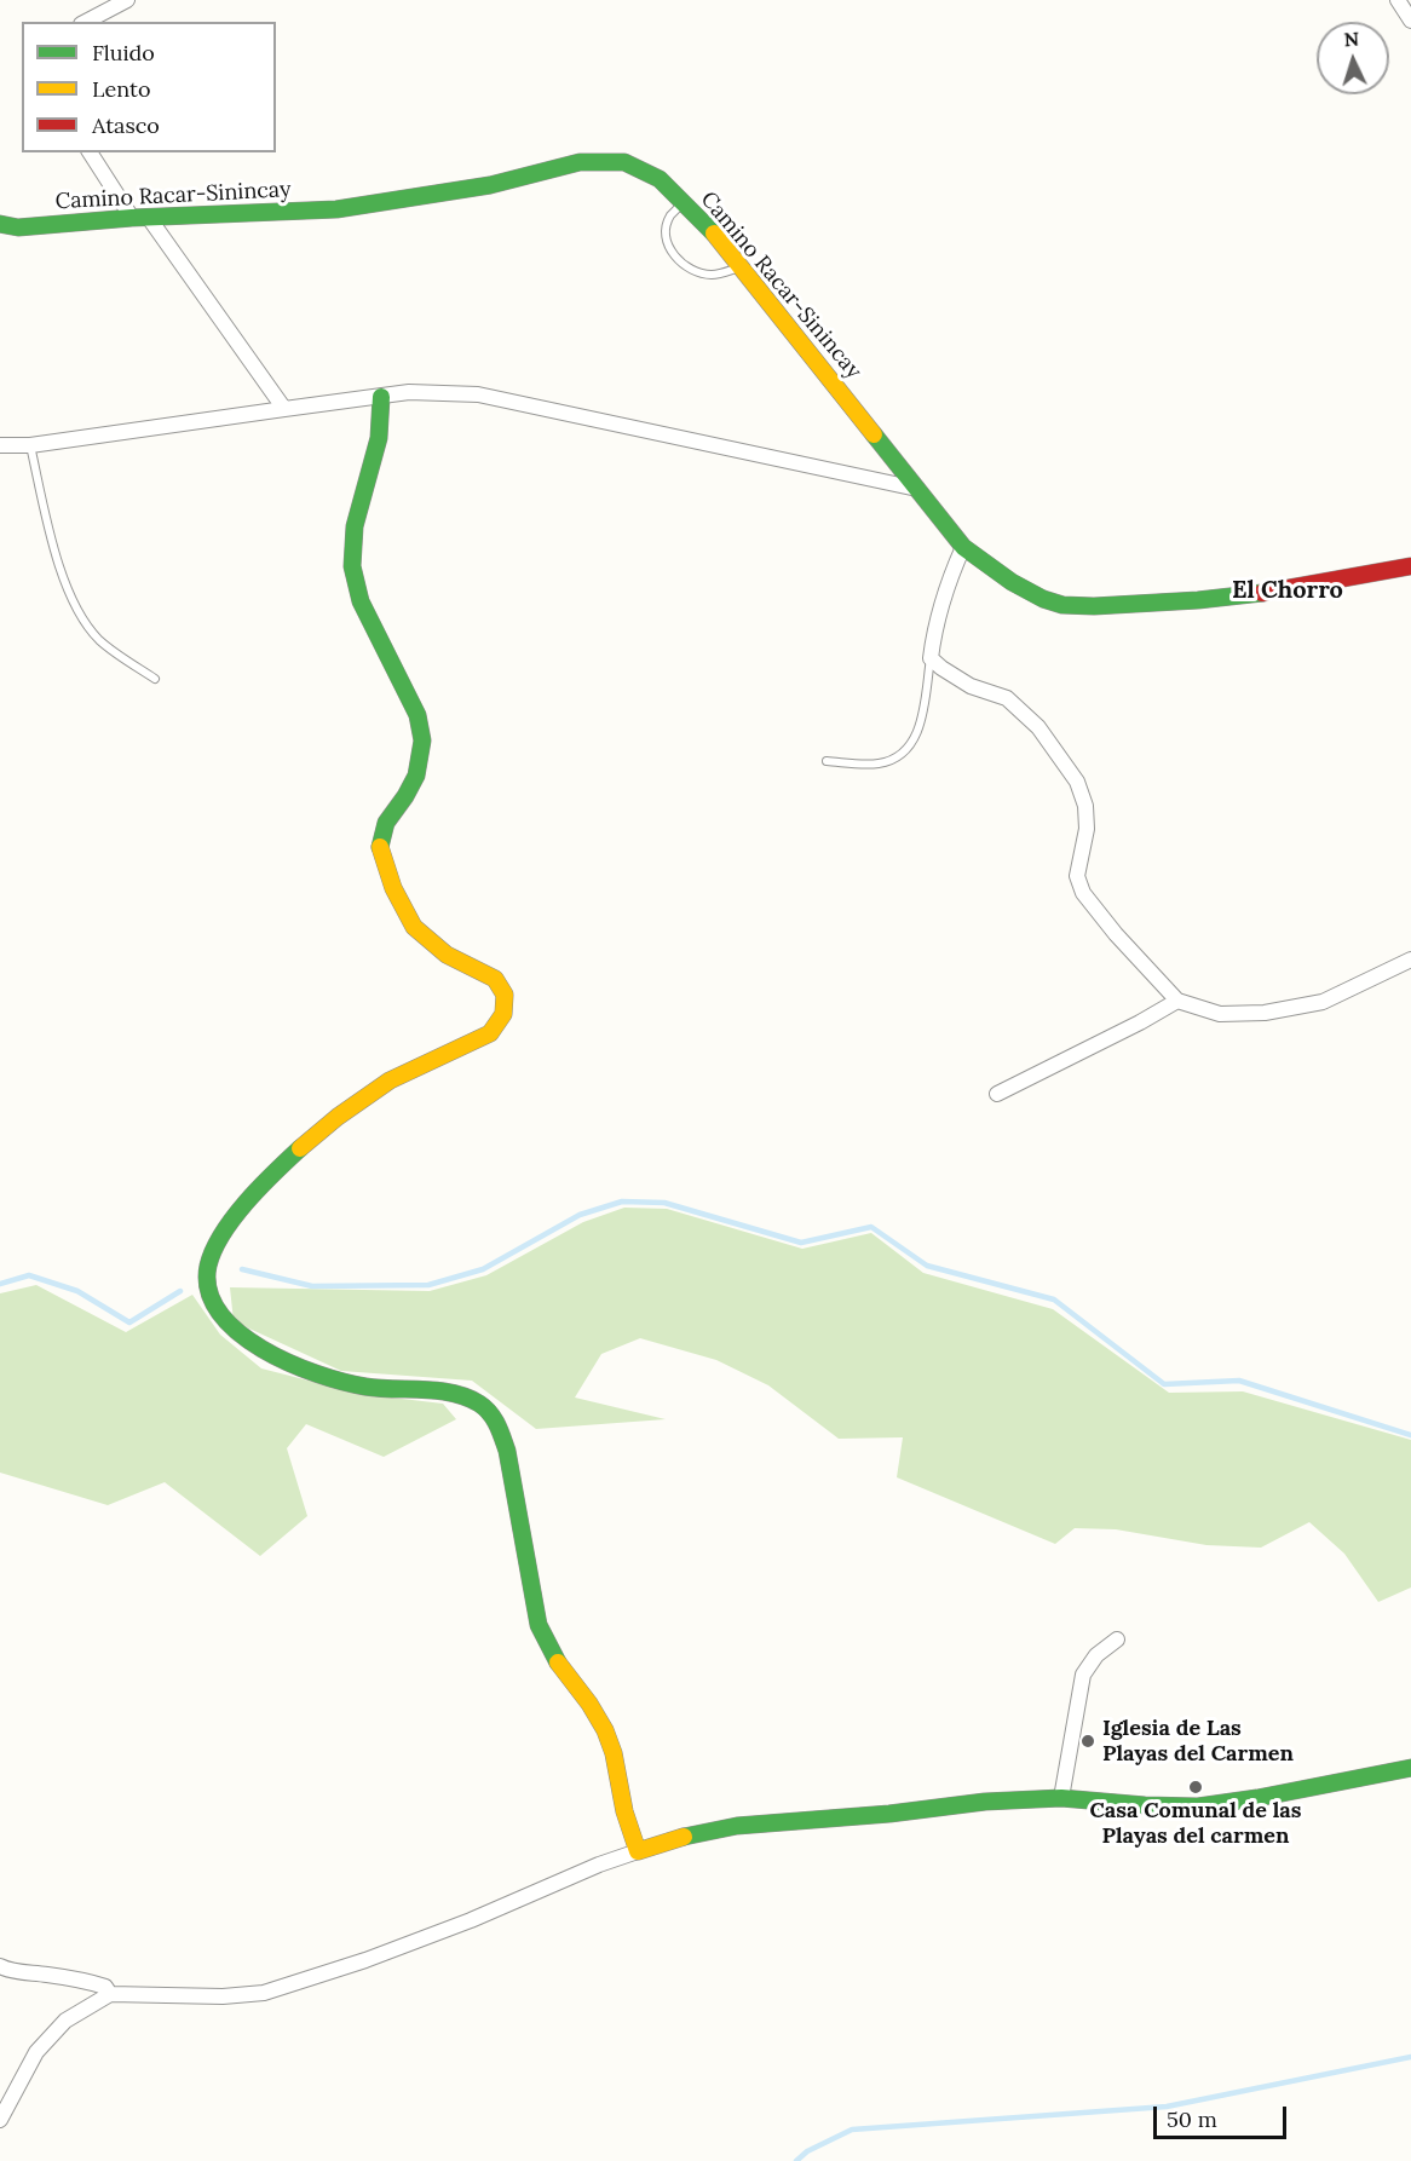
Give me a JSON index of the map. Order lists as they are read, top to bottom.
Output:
{
  "streets": {
    "street": ["Camino Racar-Sinincay"]
  },
  "districts": ["El Chorro"],
  "places": ["Iglesia de Las Playas del Carmen", "Casa Comunal de las Playas del carmen"],
  "legend": ["Fluido", "Lento", "Atasco"],
  "scale_bar": "50 m",
  "north": "top"
}
